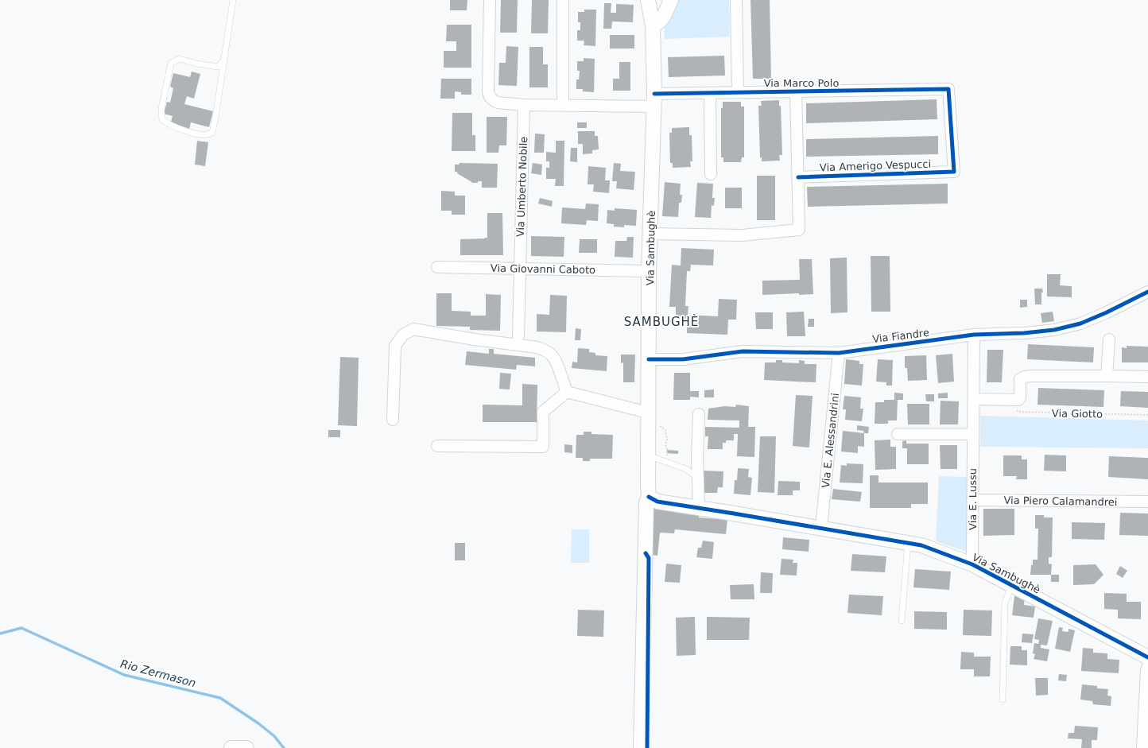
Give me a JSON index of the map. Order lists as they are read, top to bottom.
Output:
{
  "streets": {
    "street": [
      "Via Marco Polo",
      "Via Amerigo Vespucci",
      "Via Umberto Nobile",
      "Via Sambughè",
      "Via Giovanni Caboto",
      "Via Fiandre",
      "Via E. Alessandrini",
      "Via E. Lussu",
      "Via Piero Calamandrei"
    ],
    "path": ["Via Giotto"]
  },
  "crossings": [
    ["Via Marco Polo", "Via Amerigo Vespucci"],
    ["Via Marco Polo", "Via Umberto Nobile"],
    ["Via Marco Polo", "Via Sambughè"],
    ["Via Umberto Nobile", "Via Giovanni Caboto"],
    ["Via Sambughè", "Via Giovanni Caboto"],
    ["Via Sambughè", "Via Fiandre"],
    ["Via Sambughè", "Via E. Alessandrini"],
    ["Via Sambughè", "Via E. Lussu"],
    ["Via Fiandre", "Via E. Alessandrini"],
    ["Via Fiandre", "Via E. Lussu"],
    ["Via E. Lussu", "Via Piero Calamandrei"]
  ],
  "districts": ["SAMBUGHÈ"],
  "water": ["Rio Zermason"]
}
